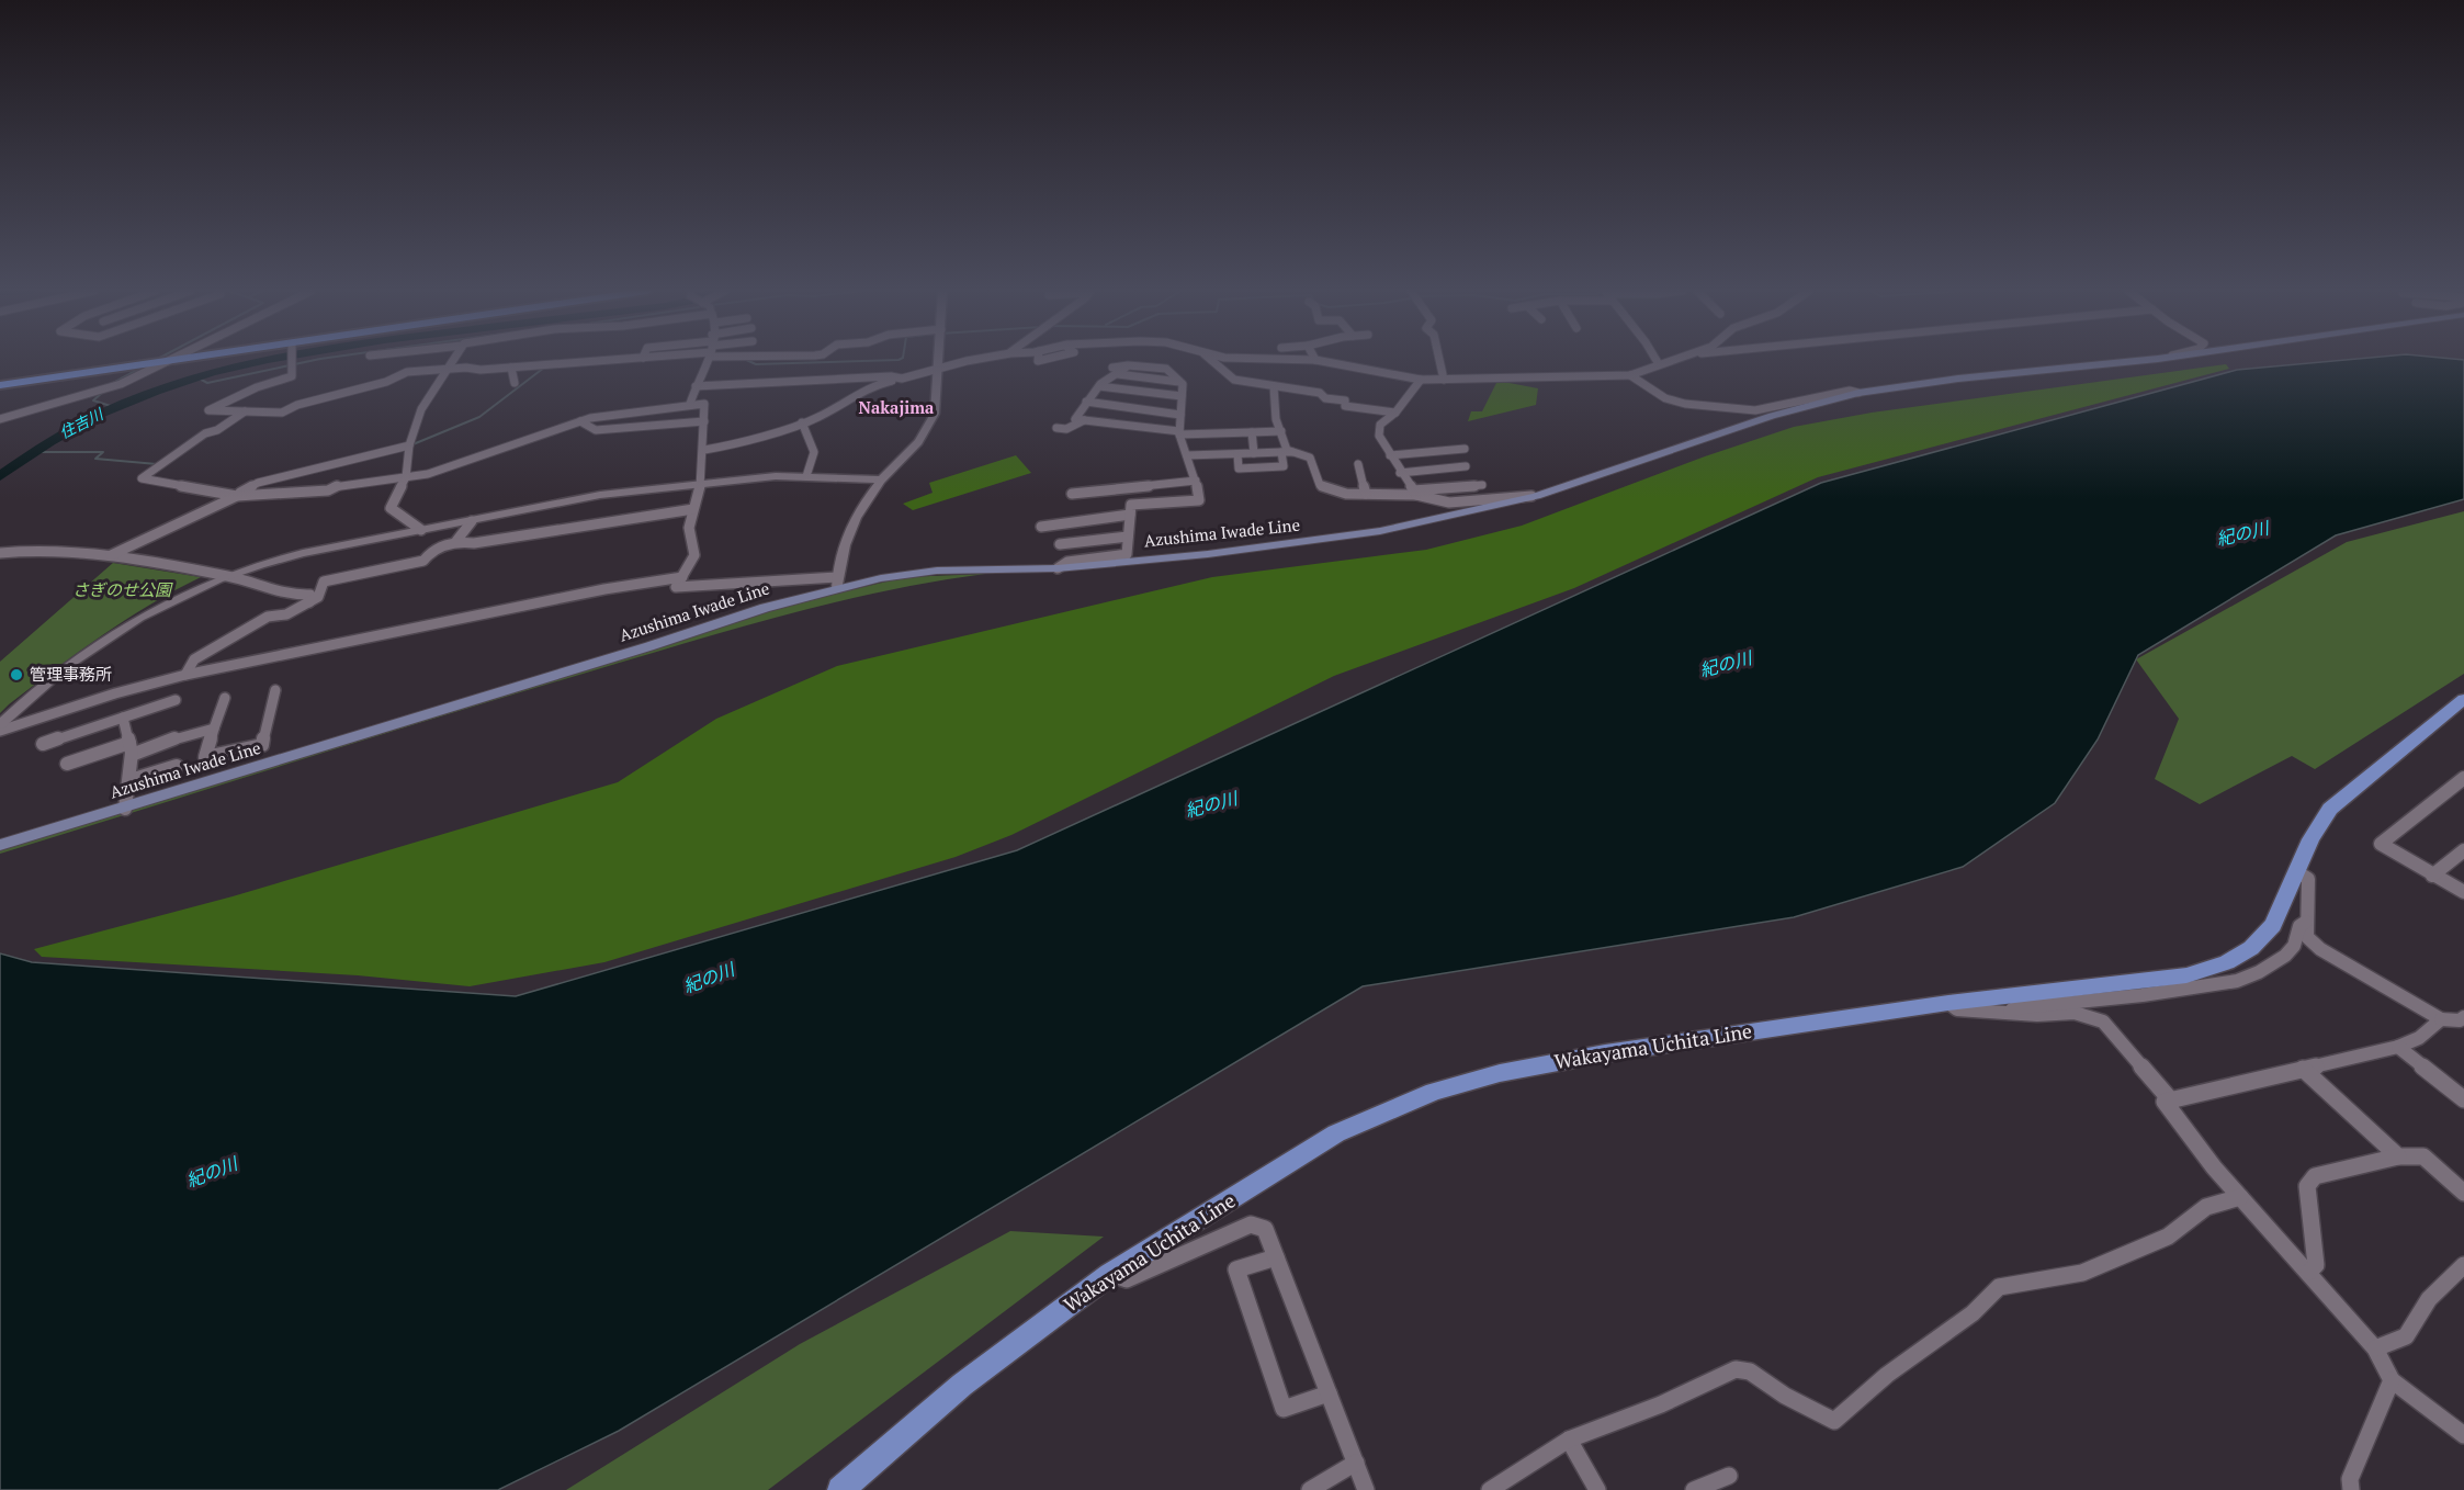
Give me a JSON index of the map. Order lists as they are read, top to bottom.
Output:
{
  "streets": {
    "main road": ["Azushima Iwade Line", "Wakayama Uchita Line"]
  },
  "districts": ["Nakajima"],
  "water": ["住吉川", "紀の川"],
  "parks": ["さぎのせ公園"],
  "places": ["管理事務所"]
}
